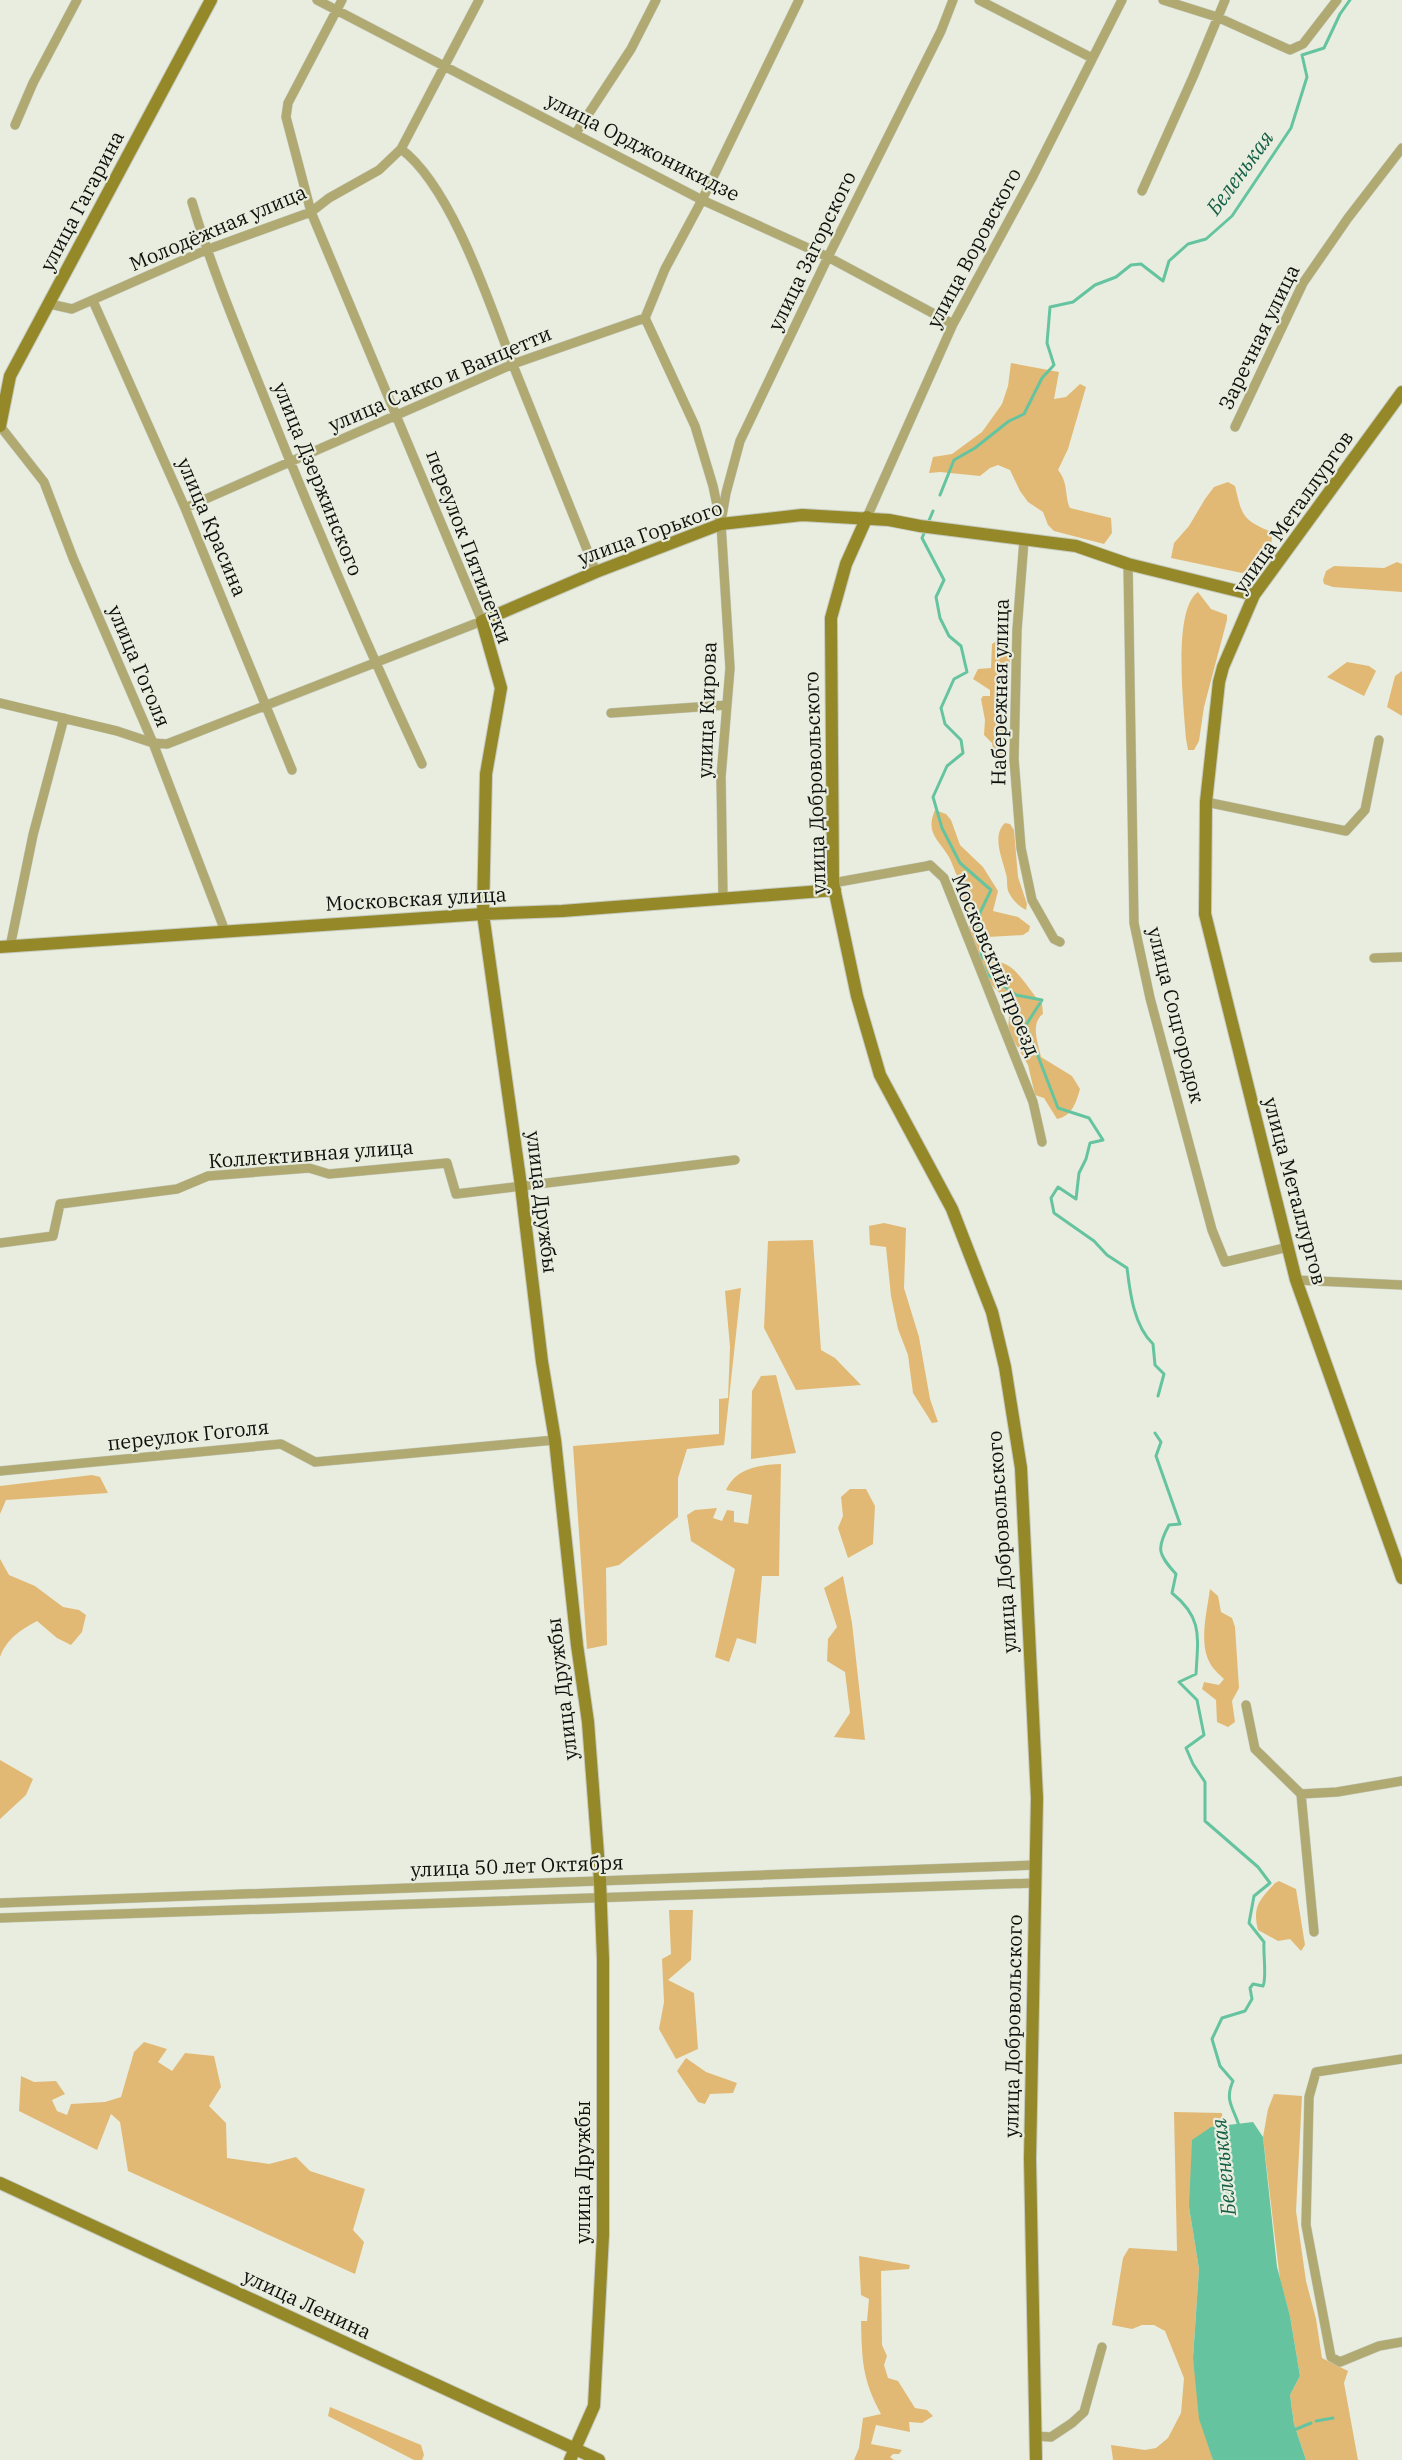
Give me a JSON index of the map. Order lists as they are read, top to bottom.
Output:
{
  "streets": {
    "street": [
      "улица Орджоникидзе",
      "улица Гагарина",
      "Молодёжная улица",
      "улица Воровского",
      "улица Загорского",
      "Заречная улица",
      "улица Сакко и Ванцетти",
      "улица Дзержинского",
      "улица Металлургов",
      "улица Красина",
      "улица Горького",
      "переулок Пятилетки",
      "улица Гоголя",
      "Набережная улица",
      "улица Кирова",
      "улица Добровольского",
      "Московская улица",
      "Московский проезд",
      "улица Соцгородок",
      "Коллективная улица",
      "улица Дружбы",
      "переулок Гоголя",
      "улица 50 лет Октября",
      "улица Ленина"
    ]
  },
  "crossings": [
    ["улица Орджоникидзе", "Молодёжная улица"],
    ["улица Орджоникидзе", "улица Воровского"],
    ["улица Орджоникидзе", "улица Загорского"],
    ["улица Орджоникидзе", "переулок Пятилетки"],
    ["улица Гагарина", "Молодёжная улица"],
    ["улица Гагарина", "улица Гоголя"],
    ["Молодёжная улица", "улица Дзержинского"],
    ["Молодёжная улица", "улица Красина"],
    ["Молодёжная улица", "переулок Пятилетки"],
    ["улица Воровского", "улица Горького"],
    ["улица Воровского", "улица Добровольского"],
    ["улица Загорского", "улица Горького"],
    ["улица Загорского", "улица Кирова"],
    ["улица Сакко и Ванцетти", "улица Дзержинского"],
    ["улица Сакко и Ванцетти", "улица Красина"],
    ["улица Сакко и Ванцетти", "переулок Пятилетки"],
    ["улица Дзержинского", "улица Горького"],
    ["улица Металлургов", "улица Горького"],
    ["улица Металлургов", "улица Соцгородок"],
    ["улица Красина", "улица Горького"],
    ["улица Горького", "переулок Пятилетки"],
    ["улица Горького", "улица Гоголя"],
    ["улица Горького", "Набережная улица"],
    ["улица Горького", "улица Кирова"],
    ["улица Горького", "улица Добровольского"],
    ["улица Горького", "улица Соцгородок"],
    ["переулок Пятилетки", "Московская улица"],
    ["переулок Пятилетки", "улица Дружбы"],
    ["улица Гоголя", "Московская улица"],
    ["улица Кирова", "Московская улица"],
    ["улица Добровольского", "Московская улица"],
    ["улица Добровольского", "Московский проезд"],
    ["улица Добровольского", "улица 50 лет Октября"],
    ["Московская улица", "Московский проезд"],
    ["Московская улица", "улица Дружбы"],
    ["Коллективная улица", "улица Дружбы"],
    ["улица Дружбы", "переулок Гоголя"],
    ["улица Дружбы", "улица 50 лет Октября"],
    ["улица Дружбы", "улица Ленина"]
  ],
  "water": ["Беленькая"]
}
